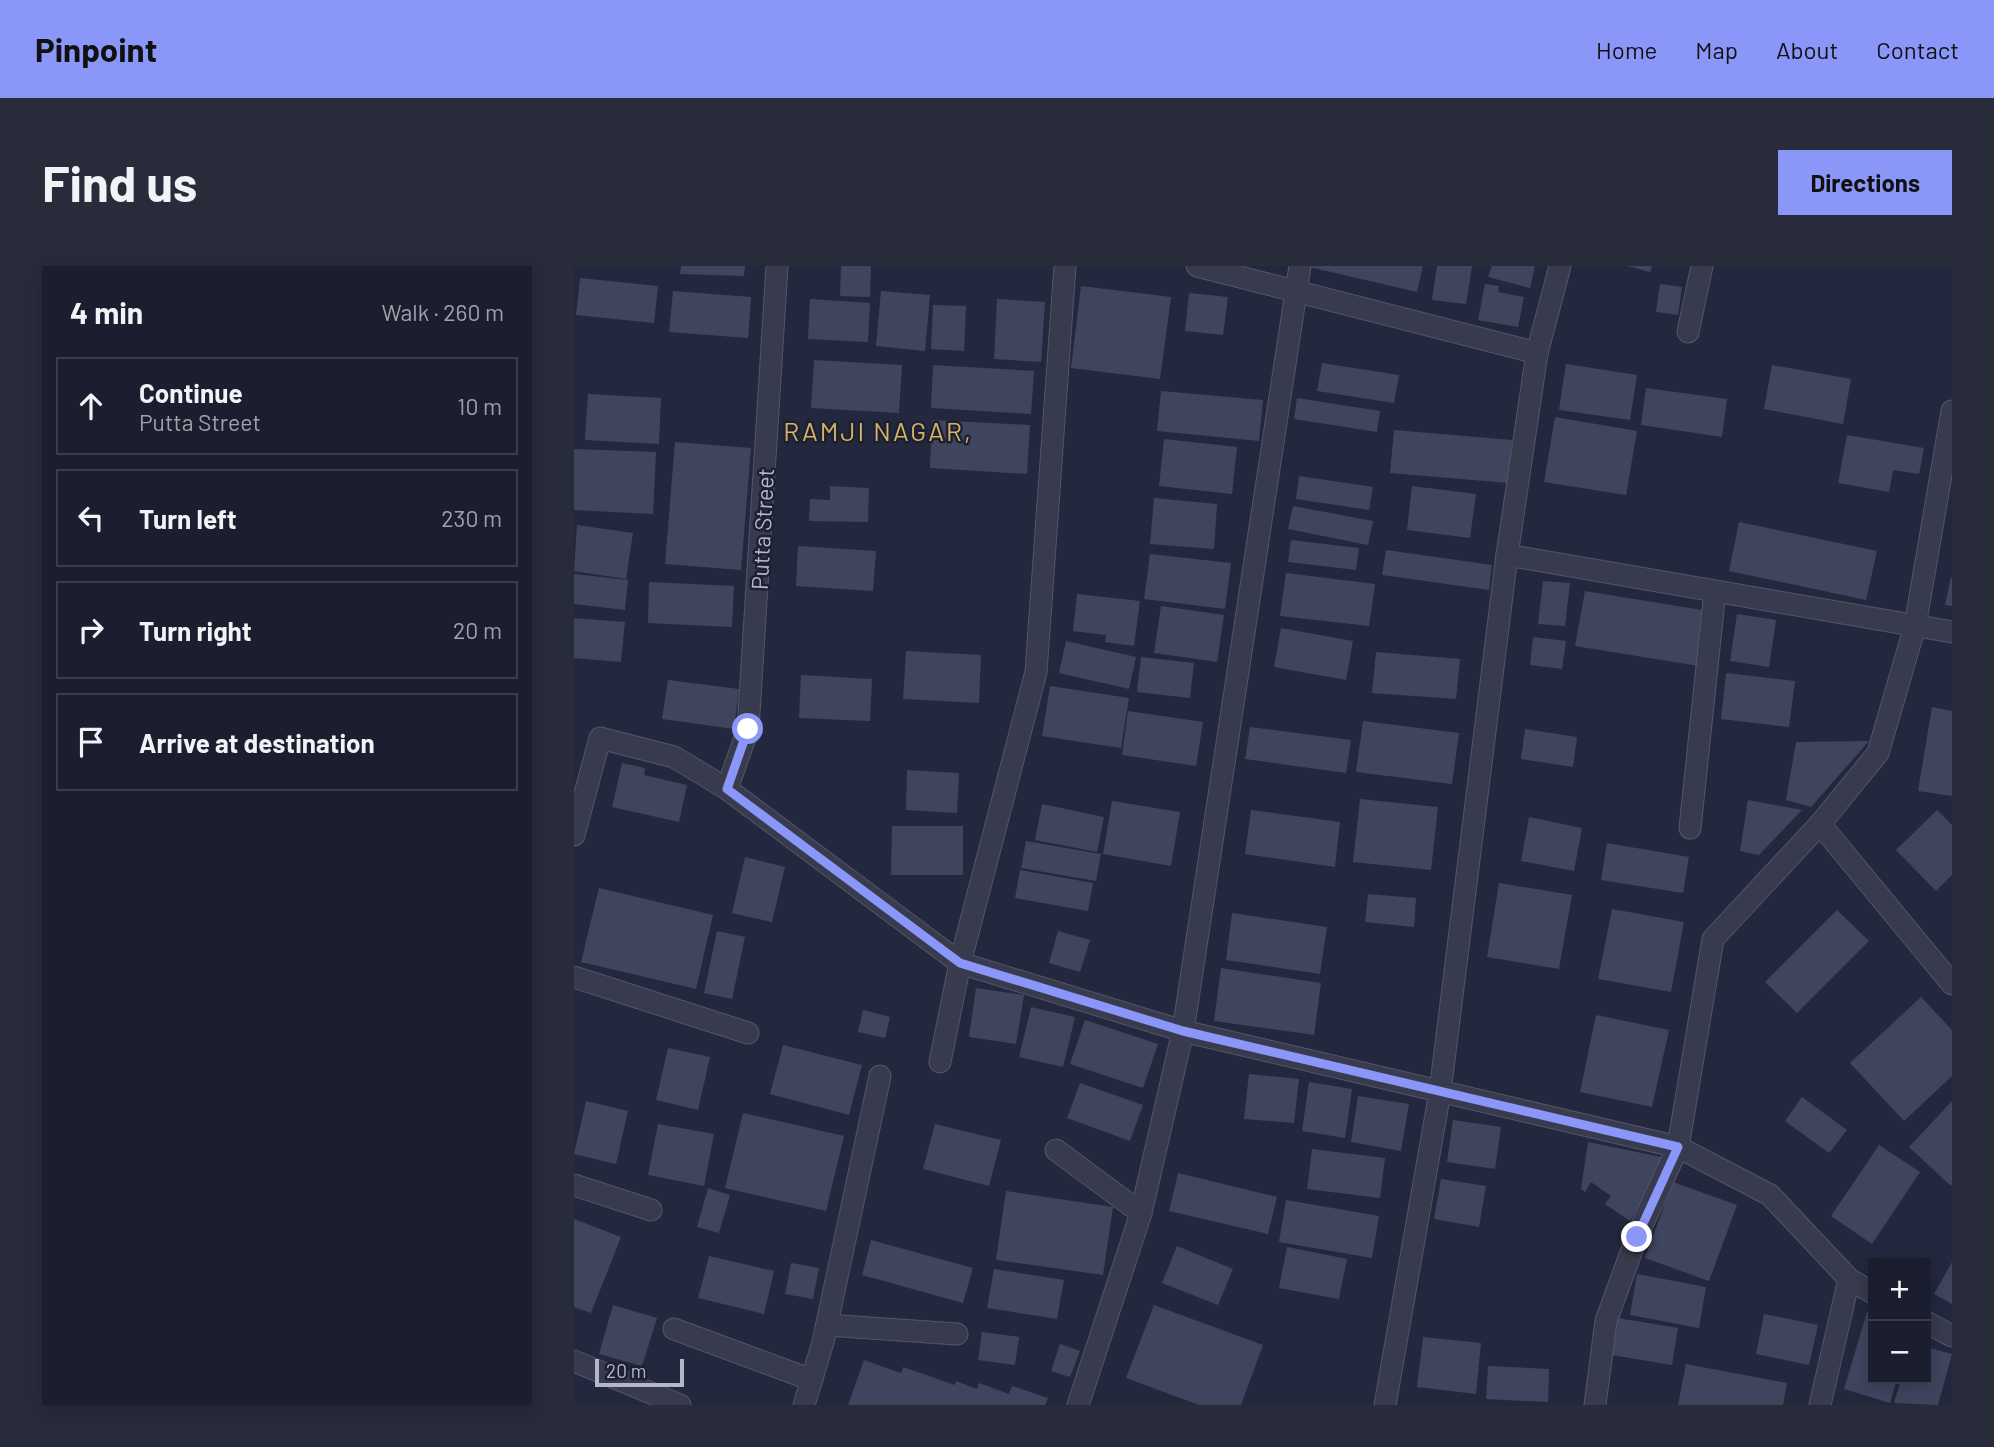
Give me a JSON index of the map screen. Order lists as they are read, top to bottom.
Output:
{
  "streets": {
    "street": ["Putta Street"]
  },
  "districts": ["RAMJI NAGAR,"],
  "scale_bar": "20 m",
  "page": {
    "header": "Pinpoint",
    "nav": [
      "Home",
      "Map",
      "About",
      "Contact"
    ],
    "buttons": "Directions",
    "title": "Find us",
    "heading": ["4 min", "Walk · 260 m"],
    "list": [
      ["Continue", "Putta Street", "10 m"],
      ["Turn left", "230 m"],
      ["Turn right", "20 m"],
      "Arrive at destination"
    ],
    "map_buttons": ["+", "−"],
    "scale": "20 m"
  }
}
